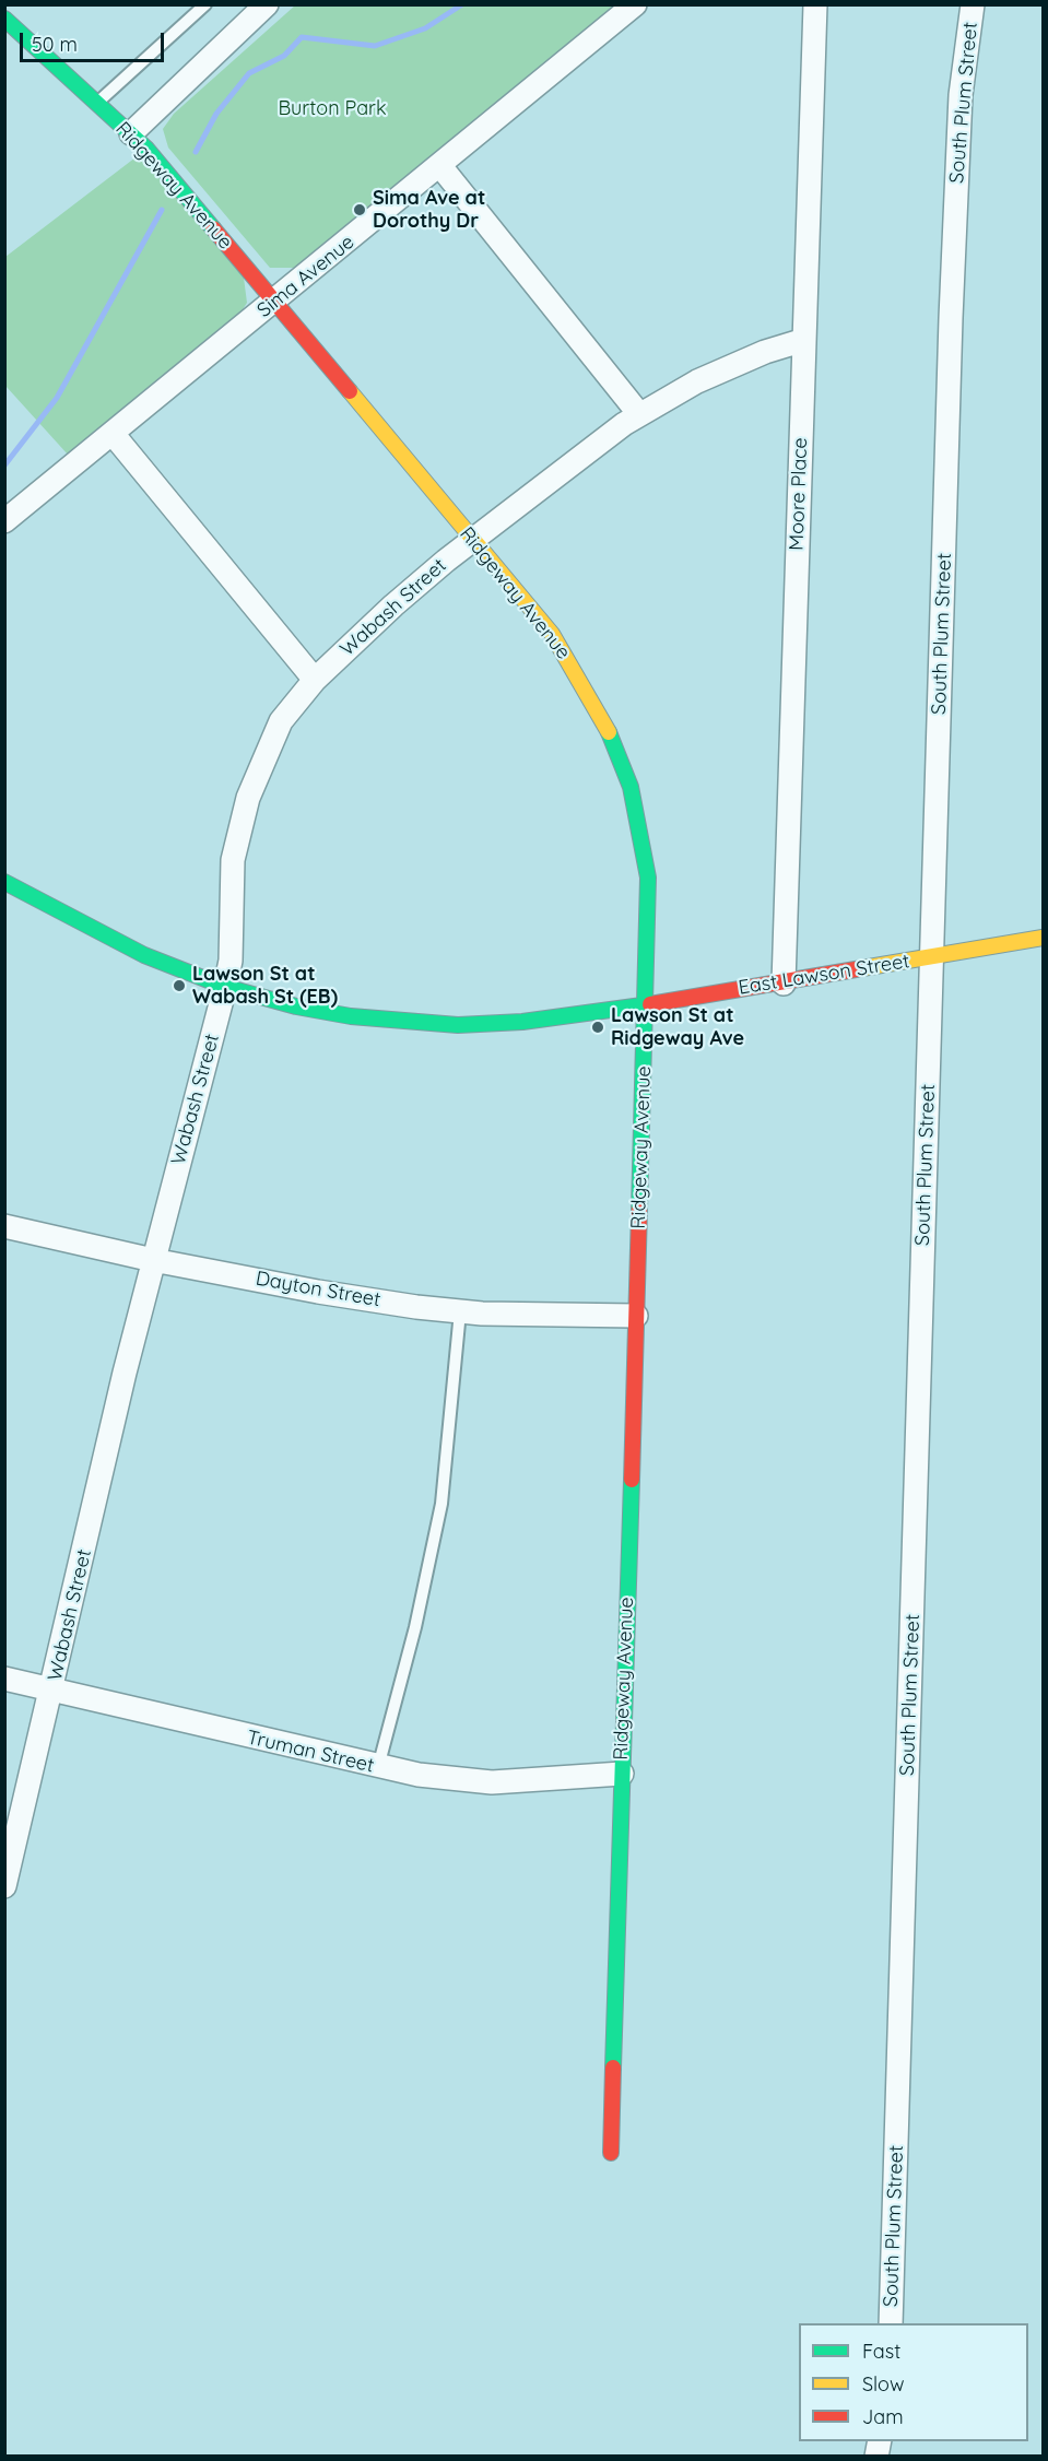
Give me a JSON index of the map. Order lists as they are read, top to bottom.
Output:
{
  "streets": {
    "street": [
      "South Plum Street",
      "Ridgeway Avenue",
      "Sima Avenue",
      "Moore Place",
      "Wabash Street",
      "East Lawson Street",
      "Dayton Street",
      "Truman Street"
    ]
  },
  "crossings": [
    ["South Plum Street", "East Lawson Street"],
    ["Ridgeway Avenue", "Sima Avenue"],
    ["Ridgeway Avenue", "Wabash Street"],
    ["Ridgeway Avenue", "East Lawson Street"],
    ["Ridgeway Avenue", "Dayton Street"],
    ["Ridgeway Avenue", "Truman Street"],
    ["Moore Place", "Wabash Street"],
    ["Moore Place", "East Lawson Street"],
    ["Wabash Street", "East Lawson Street"],
    ["Wabash Street", "Dayton Street"],
    ["Wabash Street", "Truman Street"]
  ],
  "parks": ["Burton Park"],
  "places": ["Sima Ave at Dorothy Dr", "Lawson St at Wabash St (EB)", "Lawson St at Ridgeway Ave"],
  "legend": ["Fast", "Slow", "Jam"],
  "scale_bar": "50 m"
}
